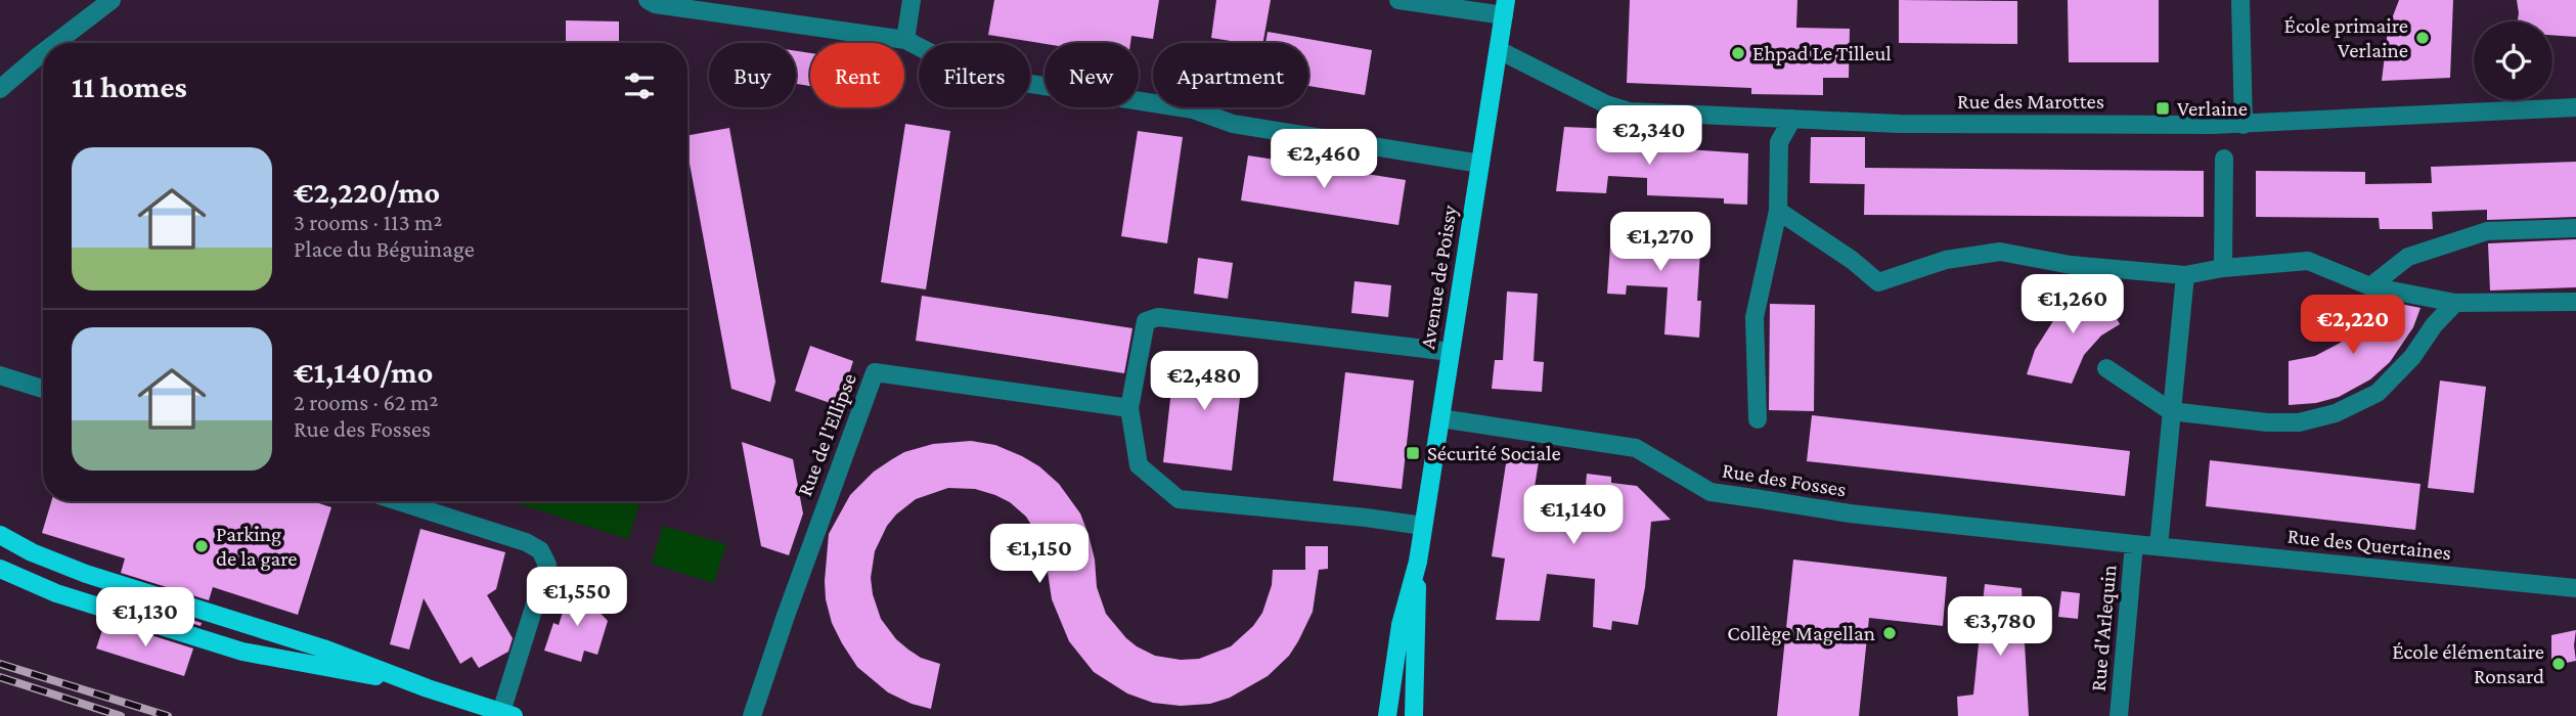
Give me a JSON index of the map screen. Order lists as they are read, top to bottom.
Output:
{
  "streets": {
    "main road": ["Avenue de Poissy"],
    "street": [
      "Rue des Marottes",
      "Rue de l'Ellipse",
      "Rue des Fosses",
      "Rue des Quertaines",
      "Rue d'Arlequin"
    ]
  },
  "crossings": [
    ["Rue des Marottes", "Avenue de Poissy"],
    ["Avenue de Poissy", "Rue des Fosses"],
    ["Rue des Fosses", "Rue des Quertaines"],
    ["Rue des Fosses", "Rue d'Arlequin"],
    ["Rue des Quertaines", "Rue d'Arlequin"]
  ],
  "places": {
    "other": [
      "École primaire Verlaine",
      "Ehpad Le Tilleul",
      "Parking de la gare",
      "Collège Magellan",
      "École élémentaire Ronsard"
    ],
    "transit": ["Verlaine", "Sécurité Sociale"]
  },
  "page": {
    "chip": [
      "Buy",
      "Rent",
      "Filters",
      "New",
      "Apartment"
    ],
    "heading": "11 homes",
    "price": [
      "€2,340",
      "€2,460",
      "€1,270",
      "€1,260",
      "€2,220",
      "€2,480",
      "€1,140",
      "€1,150",
      "€1,550",
      "€1,130",
      "€3,780"
    ],
    "list": [
      {
        "name": "€2,220/mo",
        "note": "3 rooms · 113 m² · Place du Béguinage"
      },
      {
        "name": "€1,140/mo",
        "note": "2 rooms · 62 m² · Rue des Fosses"
      }
    ]
  }
}
